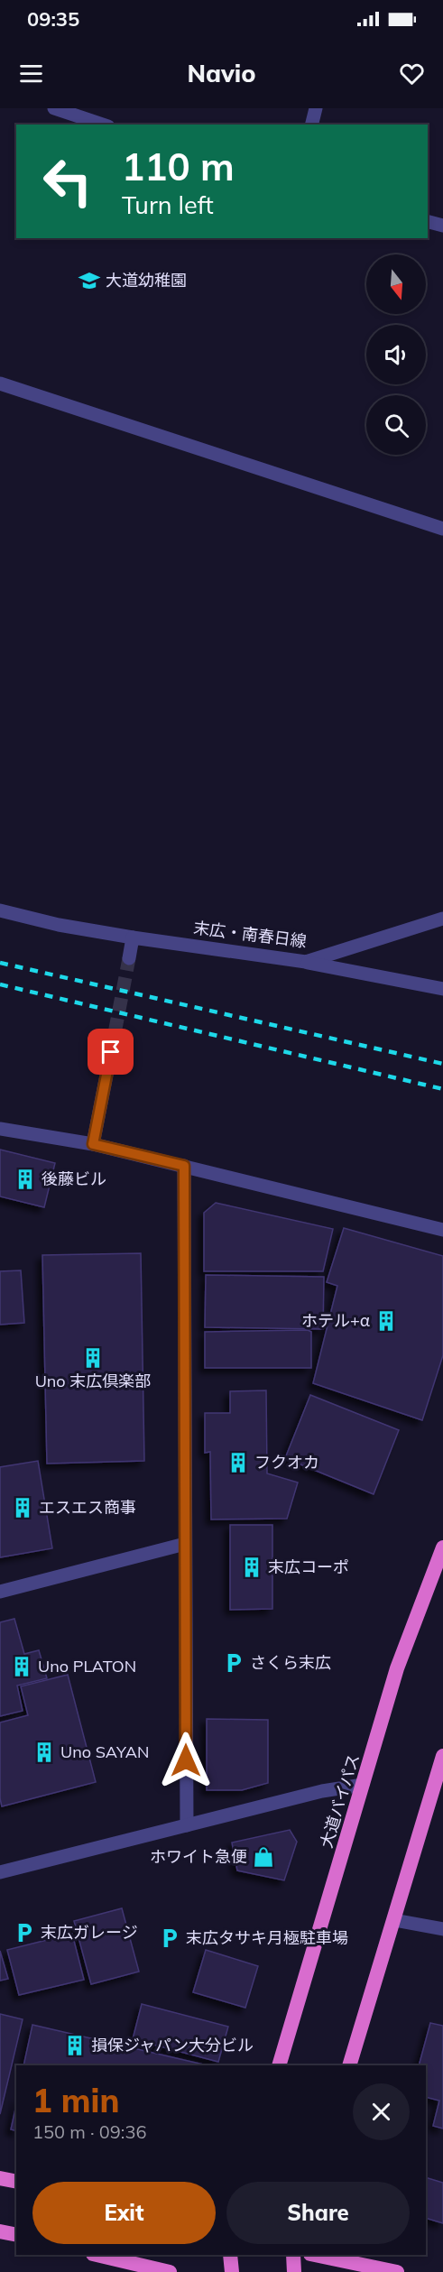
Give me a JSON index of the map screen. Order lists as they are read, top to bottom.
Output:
{
  "streets": {
    "highway": ["大道バイパス"],
    "street": ["末広・南春日線"]
  },
  "places": {
    "school or university": ["大道幼稚園"],
    "building": [
      "後藤ビル",
      "ホテル+α",
      "Uno 末広倶楽部",
      "フクオカ",
      "エスエス商事",
      "末広コーポ",
      "Uno PLATON",
      "Uno SAYAN",
      "損保ジャパン大分ビル"
    ],
    "parking": ["さくら末広", "末広ガレージ", "末広タサキ月極駐車場"],
    "shop": ["ホワイト急便"]
  },
  "north": "bottom",
  "page": {
    "status": "09:35",
    "header": "Navio",
    "turn": ["110 m", "Turn left"],
    "heading": ["1 min", "150 m · 09:36"],
    "buttons": ["Exit", "Share"]
  }
}
